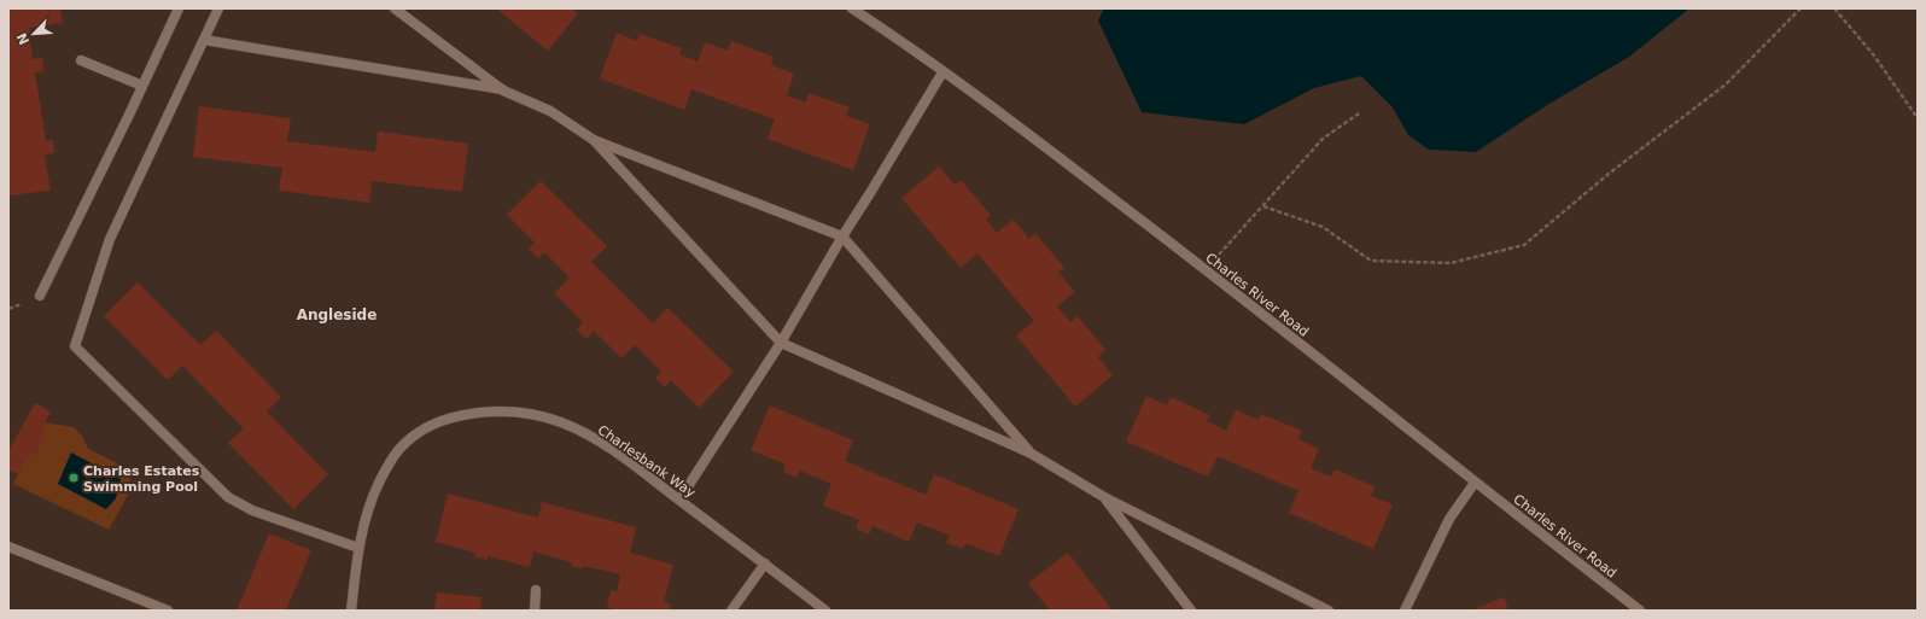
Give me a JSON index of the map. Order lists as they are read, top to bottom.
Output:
{
  "streets": {
    "street": ["Charles River Road", "Charlesbank Way"]
  },
  "districts": ["Angleside"],
  "places": ["Charles Estates Swimming Pool"],
  "north": "bottom left"
}
